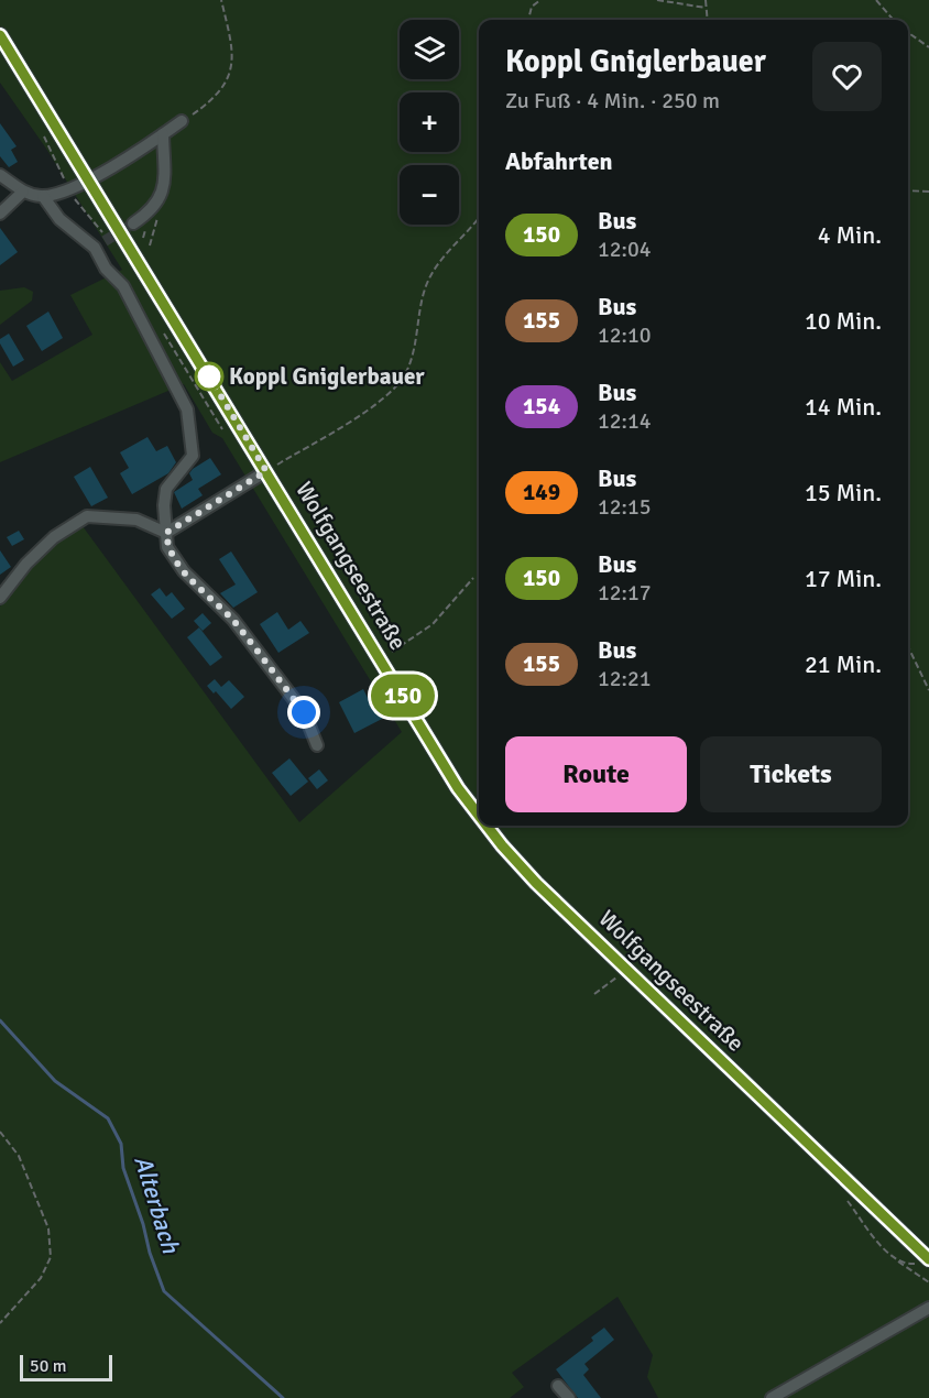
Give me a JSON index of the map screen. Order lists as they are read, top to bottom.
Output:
{
  "streets": {
    "main road": ["Wolfgangseestraße"]
  },
  "water": ["Alterbach"],
  "places": ["Koppl Gniglerbauer"],
  "lines": ["bus line 150"],
  "scale_bar": "50 m",
  "page": {
    "on_map": "150",
    "map_buttons": ["+", "−"],
    "heading": [
      ["Koppl Gniglerbauer", "Zu Fuß · 4 Min. · 250 m"],
      "Abfahrten"
    ],
    "list": [
      {
        "mark": "150",
        "name": "Bus",
        "note": "12:04",
        "value": "4 Min."
      },
      {
        "mark": "155",
        "name": "Bus",
        "note": "12:10",
        "value": "10 Min."
      },
      {
        "mark": "154",
        "name": "Bus",
        "note": "12:14",
        "value": "14 Min."
      },
      {
        "mark": "149",
        "name": "Bus",
        "note": "12:15",
        "value": "15 Min."
      },
      {
        "mark": "150",
        "name": "Bus",
        "note": "12:17",
        "value": "17 Min."
      },
      {
        "mark": "155",
        "name": "Bus",
        "note": "12:21",
        "value": "21 Min."
      }
    ],
    "buttons": ["Route", "Tickets"],
    "scale": "50 m"
  }
}
